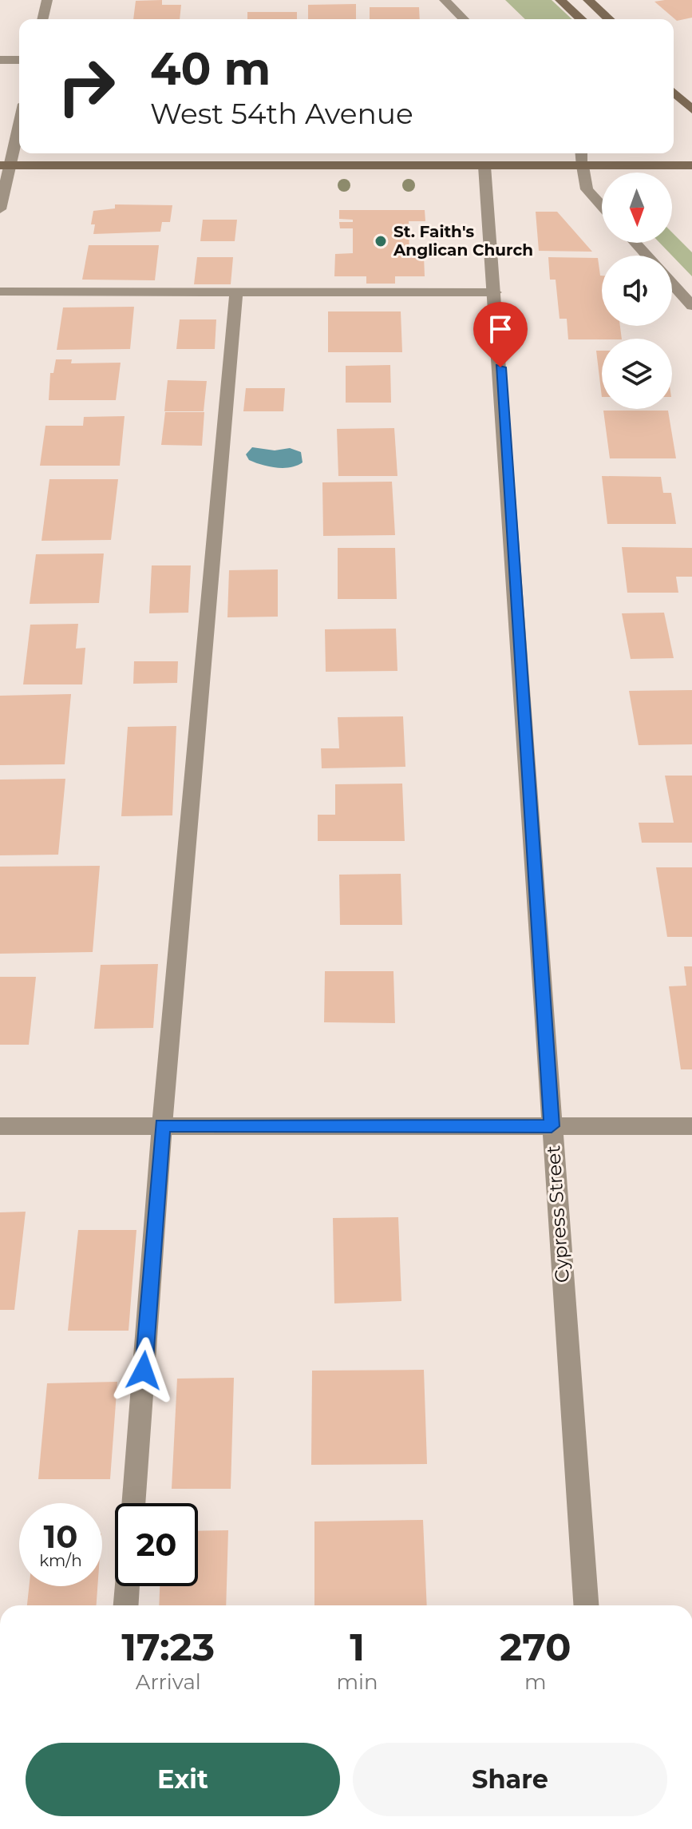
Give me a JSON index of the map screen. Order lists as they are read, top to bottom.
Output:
{
  "streets": {
    "street": ["Cypress Street"]
  },
  "places": ["St. Faith's Anglican Church"],
  "north": "bottom",
  "page": {
    "turn": ["40 m", "West 54th Avenue"],
    "speed": "10 km/h",
    "limit": "20",
    "eta": [
      "17:23",
      "Arrival",
      "1",
      "min",
      "270",
      "m"
    ],
    "buttons": ["Exit", "Share"]
  }
}
